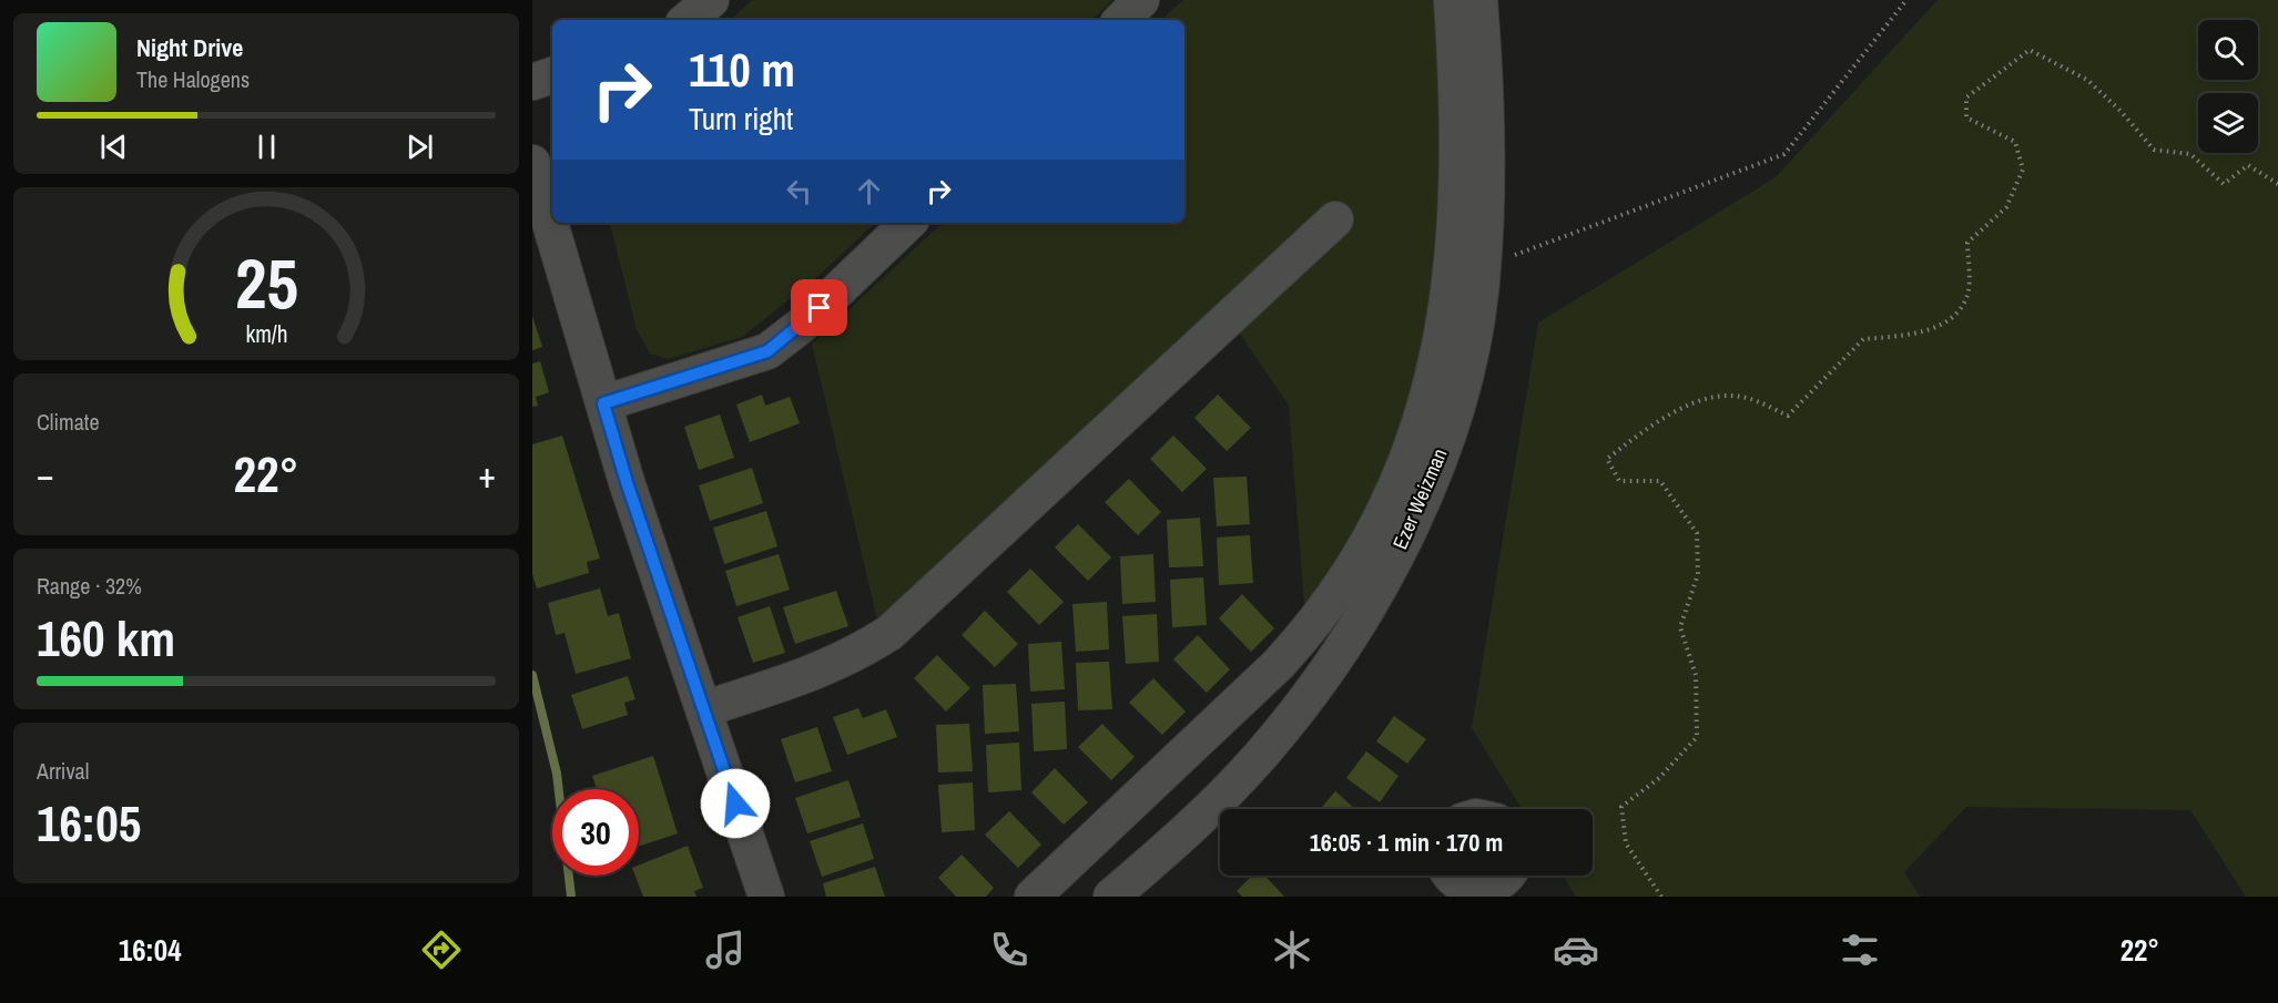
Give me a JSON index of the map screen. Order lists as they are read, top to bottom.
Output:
{
  "streets": {
    "street": ["Ezer Weizman"]
  },
  "page": {
    "turn": ["110 m", "Turn right"],
    "song": ["Night Drive", "The Halogens"],
    "tile": [
      "Climate",
      ["Range · 32%", "160 km"],
      ["Arrival", "16:05"]
    ],
    "heat": ["−", "22°", "+"],
    "limit": "30",
    "trip": "16:05 · 1 min · 170 m",
    "tabs": ["16:04", "22°"],
    "gauge": ["25", "km/h"]
  }
}
